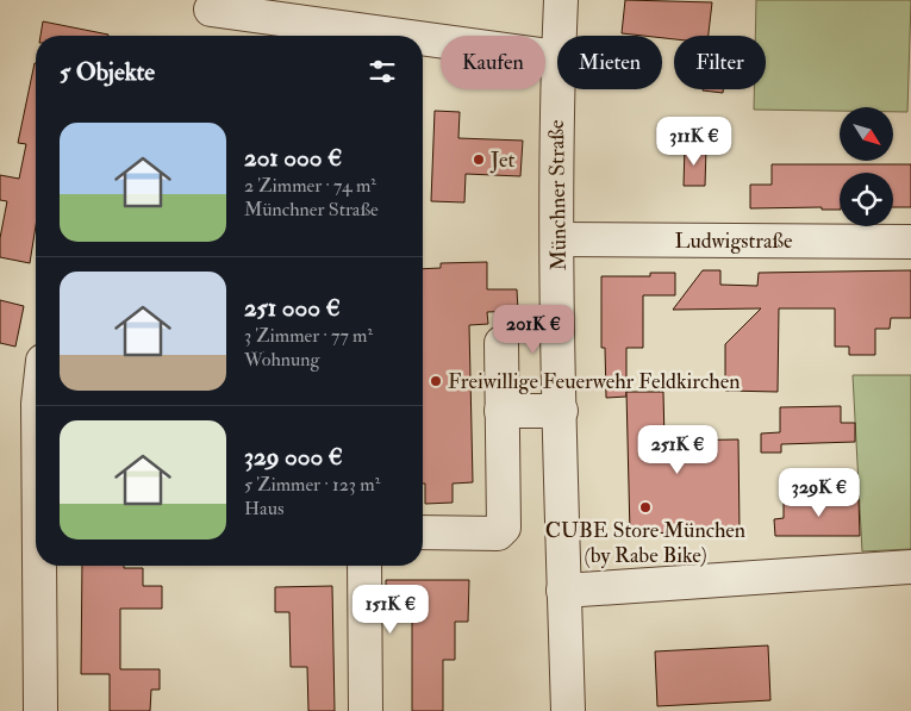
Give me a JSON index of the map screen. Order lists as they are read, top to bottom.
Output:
{
  "streets": {
    "street": ["Münchner Straße", "Ludwigstraße"]
  },
  "crossings": [
    ["Münchner Straße", "Ludwigstraße"]
  ],
  "places": ["Jet", "Freiwillige Feuerwehr Feldkirchen", "CUBE Store München (by Rabe Bike)"],
  "north": "bottom right",
  "page": {
    "chip": ["Kaufen", "Mieten", "Filter"],
    "heading": "5 Objekte",
    "list": [
      {
        "name": "201 000 €",
        "note": "2 Zimmer · 74 m² · Münchner Straße"
      },
      {
        "name": "251 000 €",
        "note": "3 Zimmer · 77 m² · Wohnung"
      },
      {
        "name": "329 000 €",
        "note": "5 Zimmer · 123 m² · Haus"
      }
    ],
    "price": [
      "311K €",
      "201K €",
      "251K €",
      "329K €",
      "151K €"
    ]
  }
}
